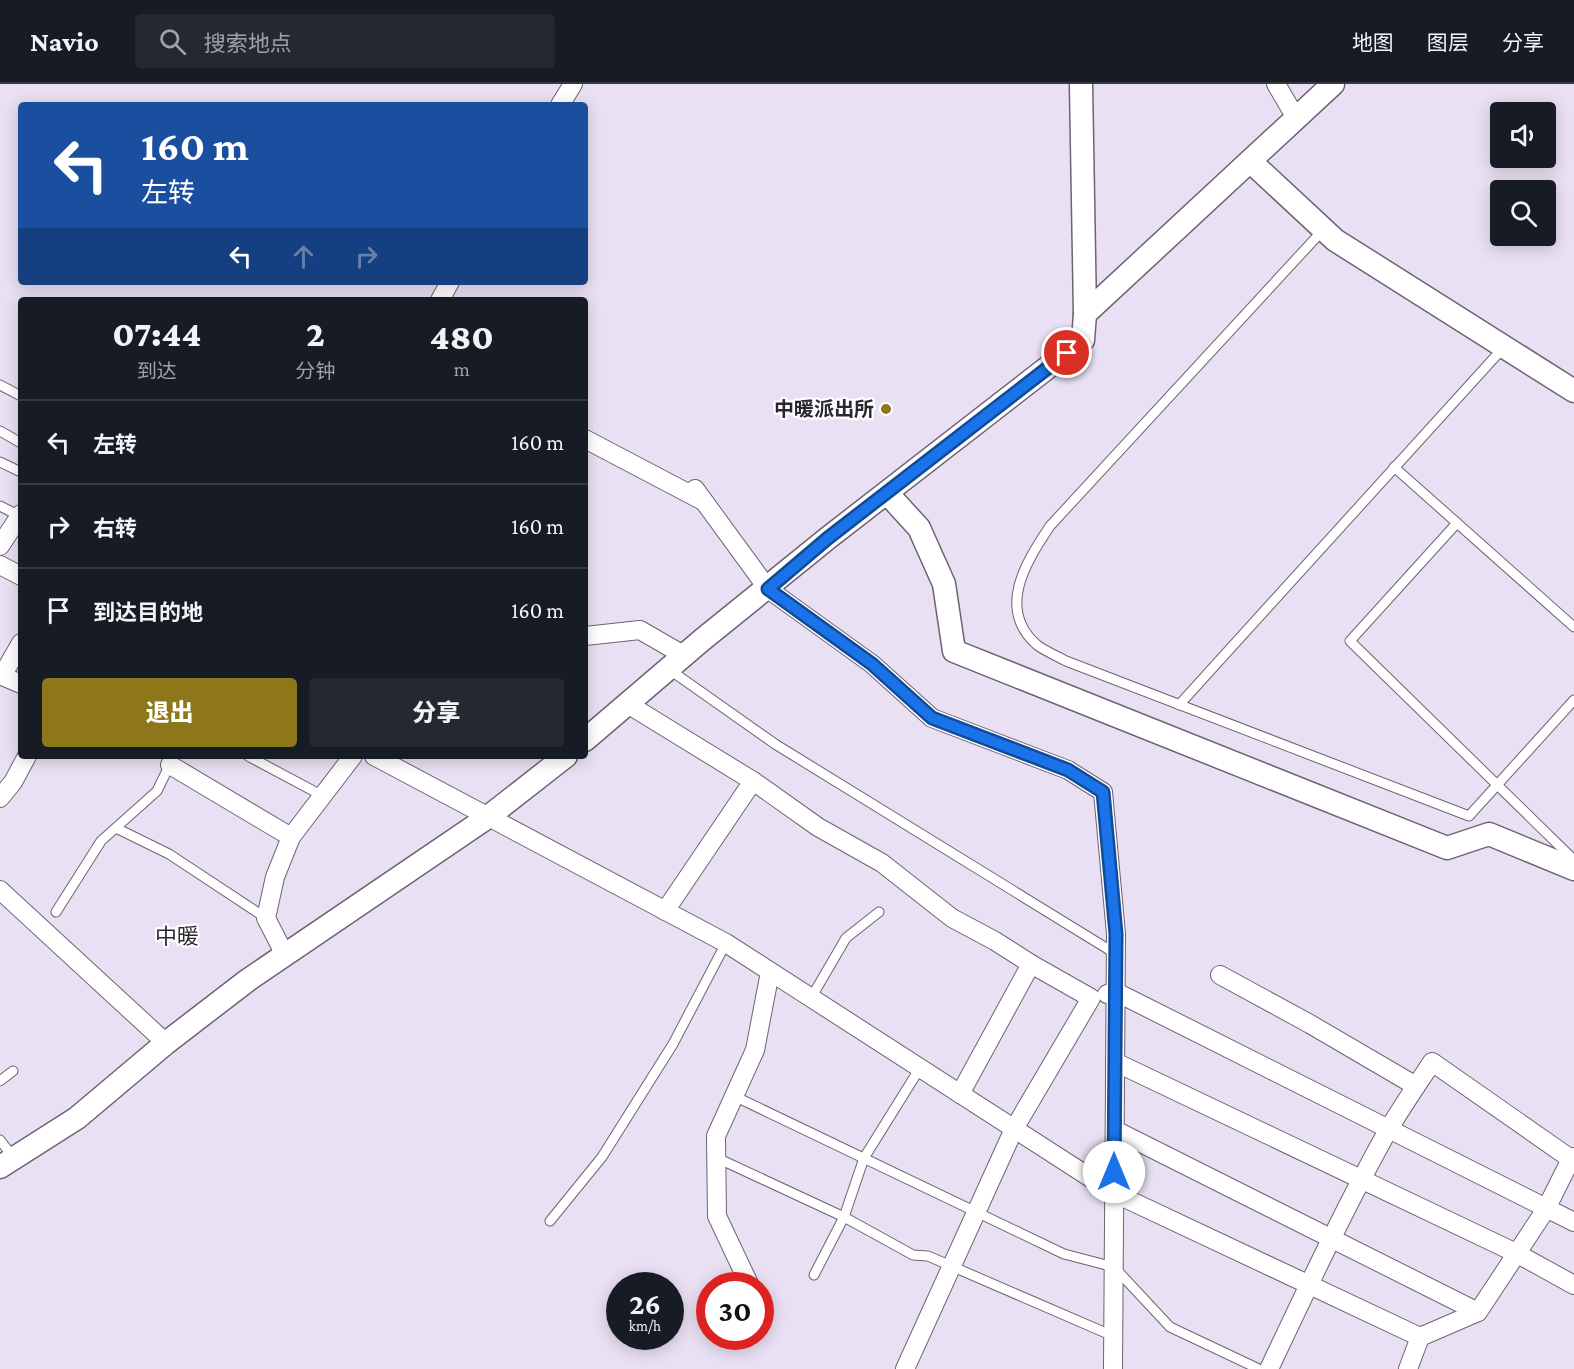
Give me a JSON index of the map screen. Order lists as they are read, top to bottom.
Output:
{
  "districts": ["中暖"],
  "places": ["中暖派出所"],
  "page": {
    "header": "Navio",
    "search": "搜索地点",
    "nav": ["地图", "图层", "分享"],
    "turn": ["160 m", "左转"],
    "eta": [
      "07:44",
      "到达",
      "2",
      "分钟",
      "480",
      "m"
    ],
    "list": [
      {
        "name": "左转",
        "value": "160 m"
      },
      {
        "name": "右转",
        "value": "160 m"
      },
      {
        "name": "到达目的地",
        "value": "160 m"
      }
    ],
    "buttons": ["退出", "分享"],
    "speed": "26 km/h",
    "limit": "30"
  }
}
